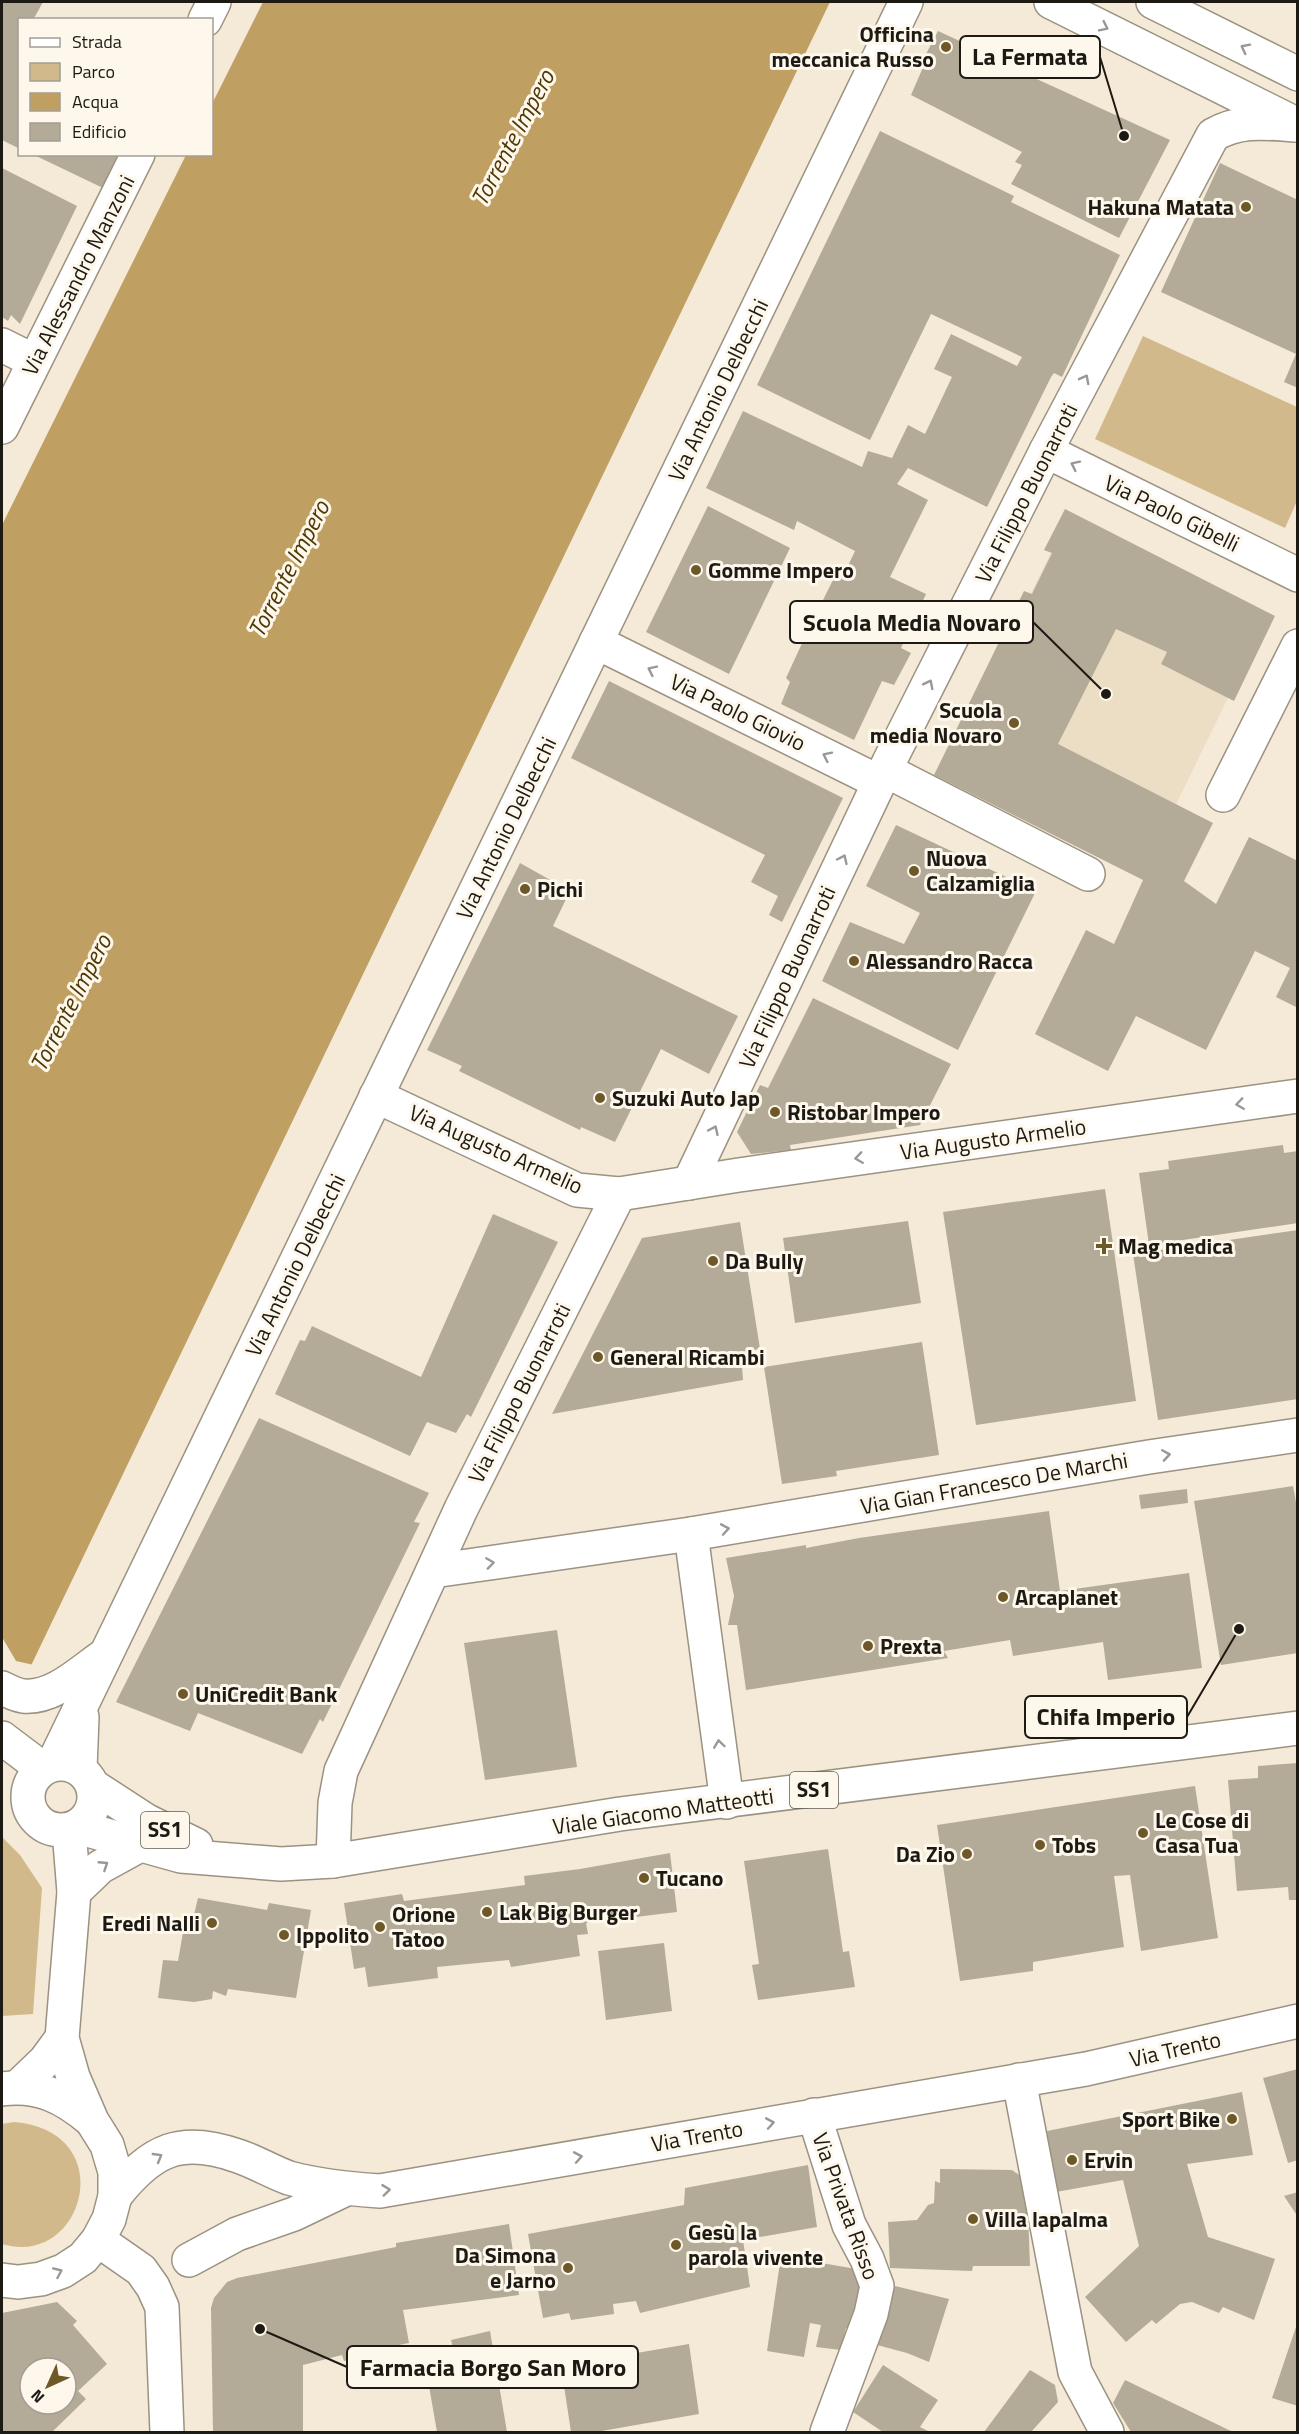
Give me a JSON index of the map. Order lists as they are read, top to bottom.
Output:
{
  "streets": {
    "street": [
      "Via Alessandro Manzoni",
      "Via Antonio Delbecchi",
      "Via Filippo Buonarroti",
      "Via Paolo Gibelli",
      "Via Paolo Giovio",
      "Via Augusto Armelio",
      "Via Gian Francesco De Marchi",
      "SS1",
      "Viale Giacomo Matteotti",
      "Via Trento",
      "Via Privata Risso"
    ]
  },
  "crossings": [
    ["Via Antonio Delbecchi", "Via Paolo Giovio"],
    ["Via Antonio Delbecchi", "Via Augusto Armelio"],
    ["Via Antonio Delbecchi", "SS1"],
    ["Via Antonio Delbecchi", "Viale Giacomo Matteotti"],
    ["Via Filippo Buonarroti", "Via Paolo Gibelli"],
    ["Via Filippo Buonarroti", "Via Paolo Giovio"],
    ["Via Filippo Buonarroti", "Via Augusto Armelio"],
    ["Via Filippo Buonarroti", "Via Gian Francesco De Marchi"],
    ["Via Filippo Buonarroti", "Viale Giacomo Matteotti"],
    ["SS1", "Viale Giacomo Matteotti"],
    ["Via Trento", "Via Privata Risso"]
  ],
  "one_way": [
    "Via Filippo Buonarroti",
    "Via Paolo Gibelli",
    "Via Paolo Giovio",
    "Via Augusto Armelio",
    "Via Gian Francesco De Marchi",
    "Via Trento"
  ],
  "water": ["Torrente Impero"],
  "places": {
    "other": [
      "Officina meccanica Russo",
      "La Fermata",
      "Hakuna Matata",
      "Gomme Impero",
      "Scuola Media Novaro",
      "Scuola media Novaro",
      "Nuova Calzamiglia",
      "Pichi",
      "Alessandro Racca",
      "Suzuki Auto Jap",
      "Ristobar Impero",
      "Da Bully",
      "General Ricambi",
      "Arcaplanet",
      "Chifa Imperio",
      "Prexta",
      "UniCredit Bank",
      "Le Cose di Casa Tua",
      "Tobs",
      "Da Zio",
      "Tucano",
      "Lak Big Burger",
      "Eredi Nalli",
      "Orione Tatoo",
      "Ippolito",
      "Sport Bike",
      "Ervin",
      "Villa lapalma",
      "Gesù la parola vivente",
      "Da Simona e Jarno",
      "Farmacia Borgo San Moro"
    ],
    "health": ["Mag medica"]
  },
  "legend": [
    "Strada",
    "Parco",
    "Acqua",
    "Edificio"
  ],
  "north": "bottom left"
}
